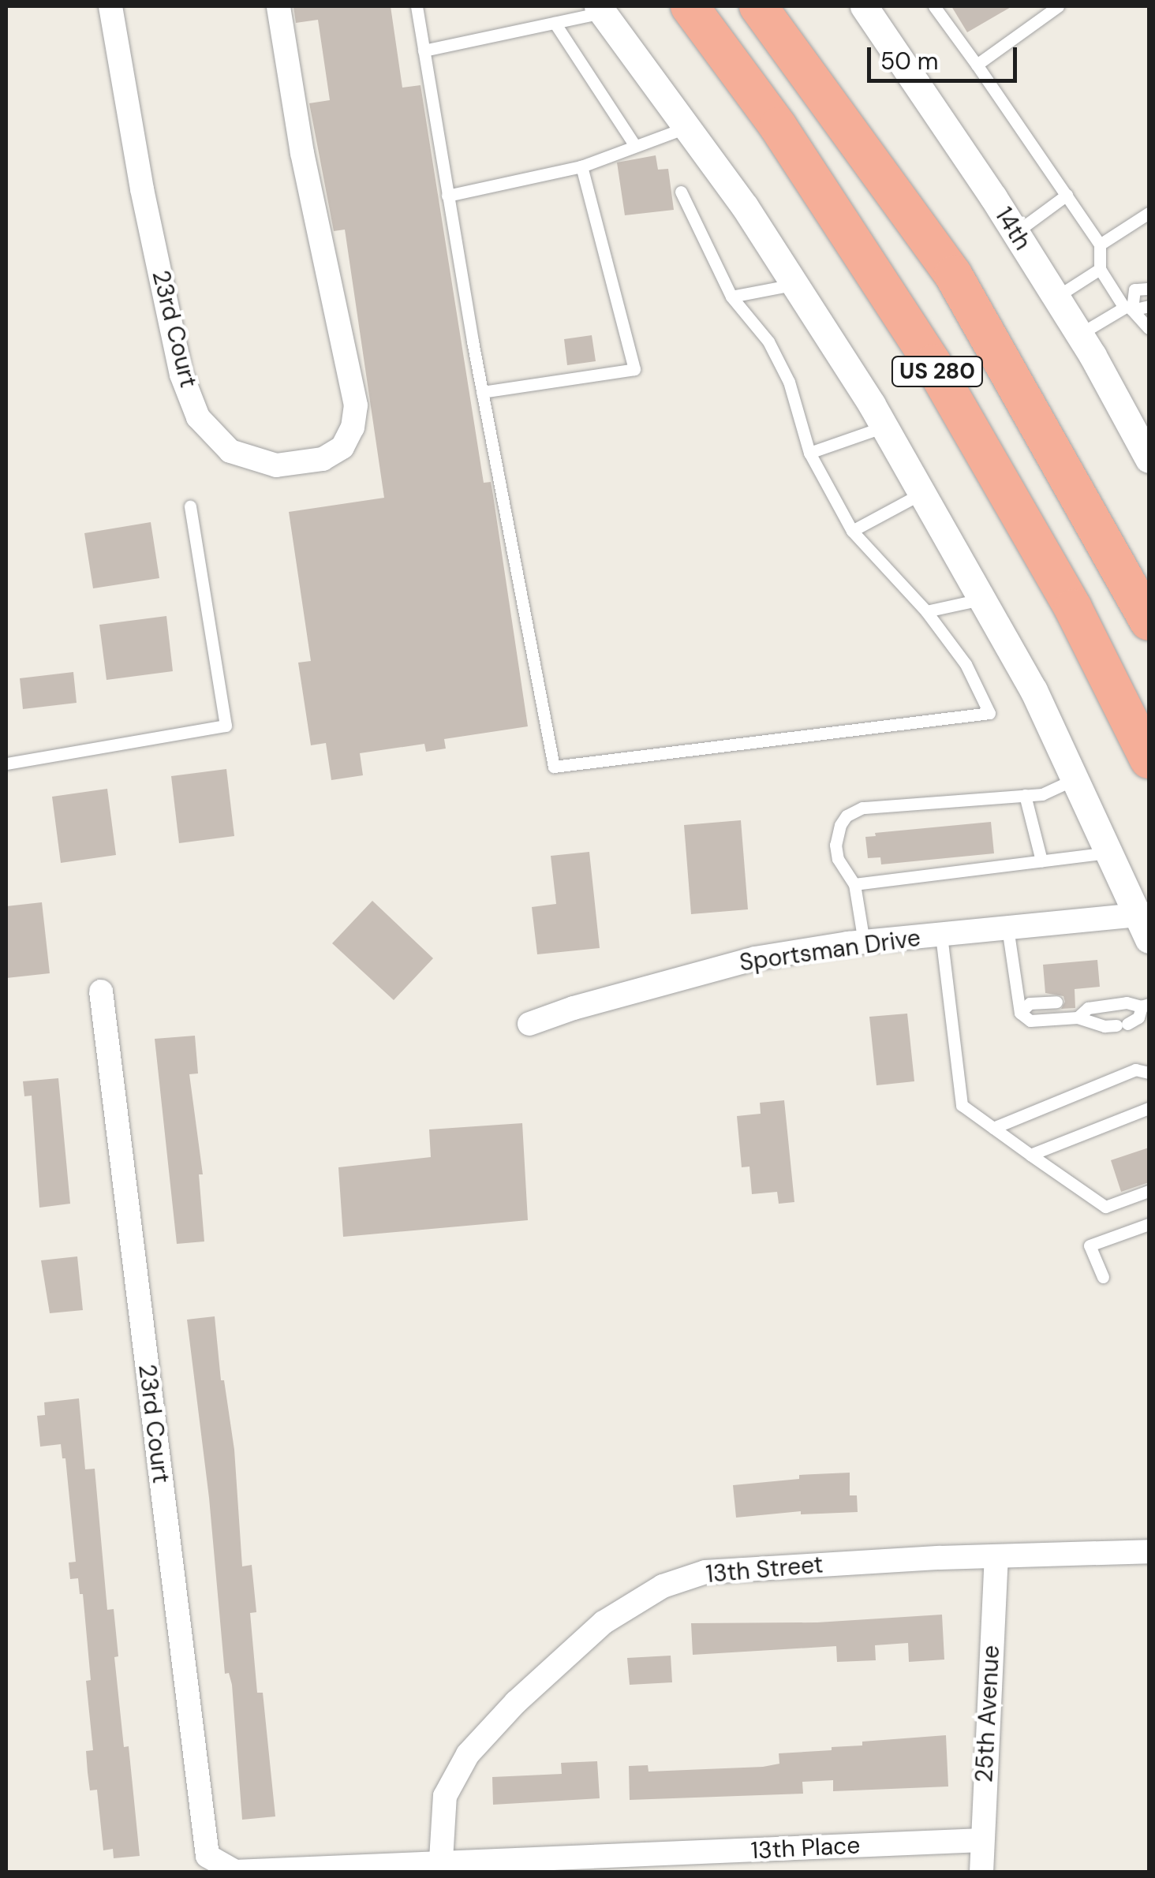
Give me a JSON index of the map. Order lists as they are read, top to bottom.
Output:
{
  "streets": {
    "highway": ["US 280"],
    "street": [
      "14th",
      "23rd Court",
      "Sportsman Drive",
      "13th Street",
      "25th Avenue",
      "13th Place"
    ]
  },
  "crossings": [
    ["23rd Court", "13th Place"],
    ["13th Street", "25th Avenue"],
    ["13th Street", "13th Place"],
    ["25th Avenue", "13th Place"]
  ],
  "scale_bar": "50 m"
}
